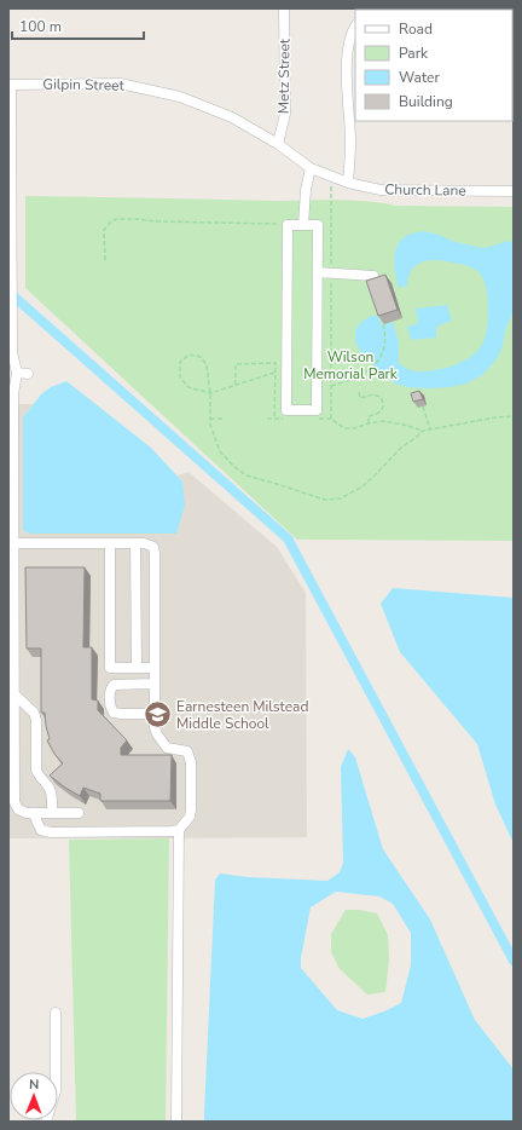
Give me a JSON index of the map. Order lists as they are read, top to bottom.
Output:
{
  "streets": {
    "street": ["Metz Street", "Gilpin Street", "Church Lane"]
  },
  "crossings": [
    ["Metz Street", "Gilpin Street"],
    ["Gilpin Street", "Church Lane"]
  ],
  "parks": ["Wilson Memorial Park"],
  "places": {
    "school or university": ["Earnesteen Milstead Middle School"]
  },
  "legend": [
    "Road",
    "Park",
    "Water",
    "Building"
  ],
  "scale_bar": "100 m",
  "north": "top"
}
